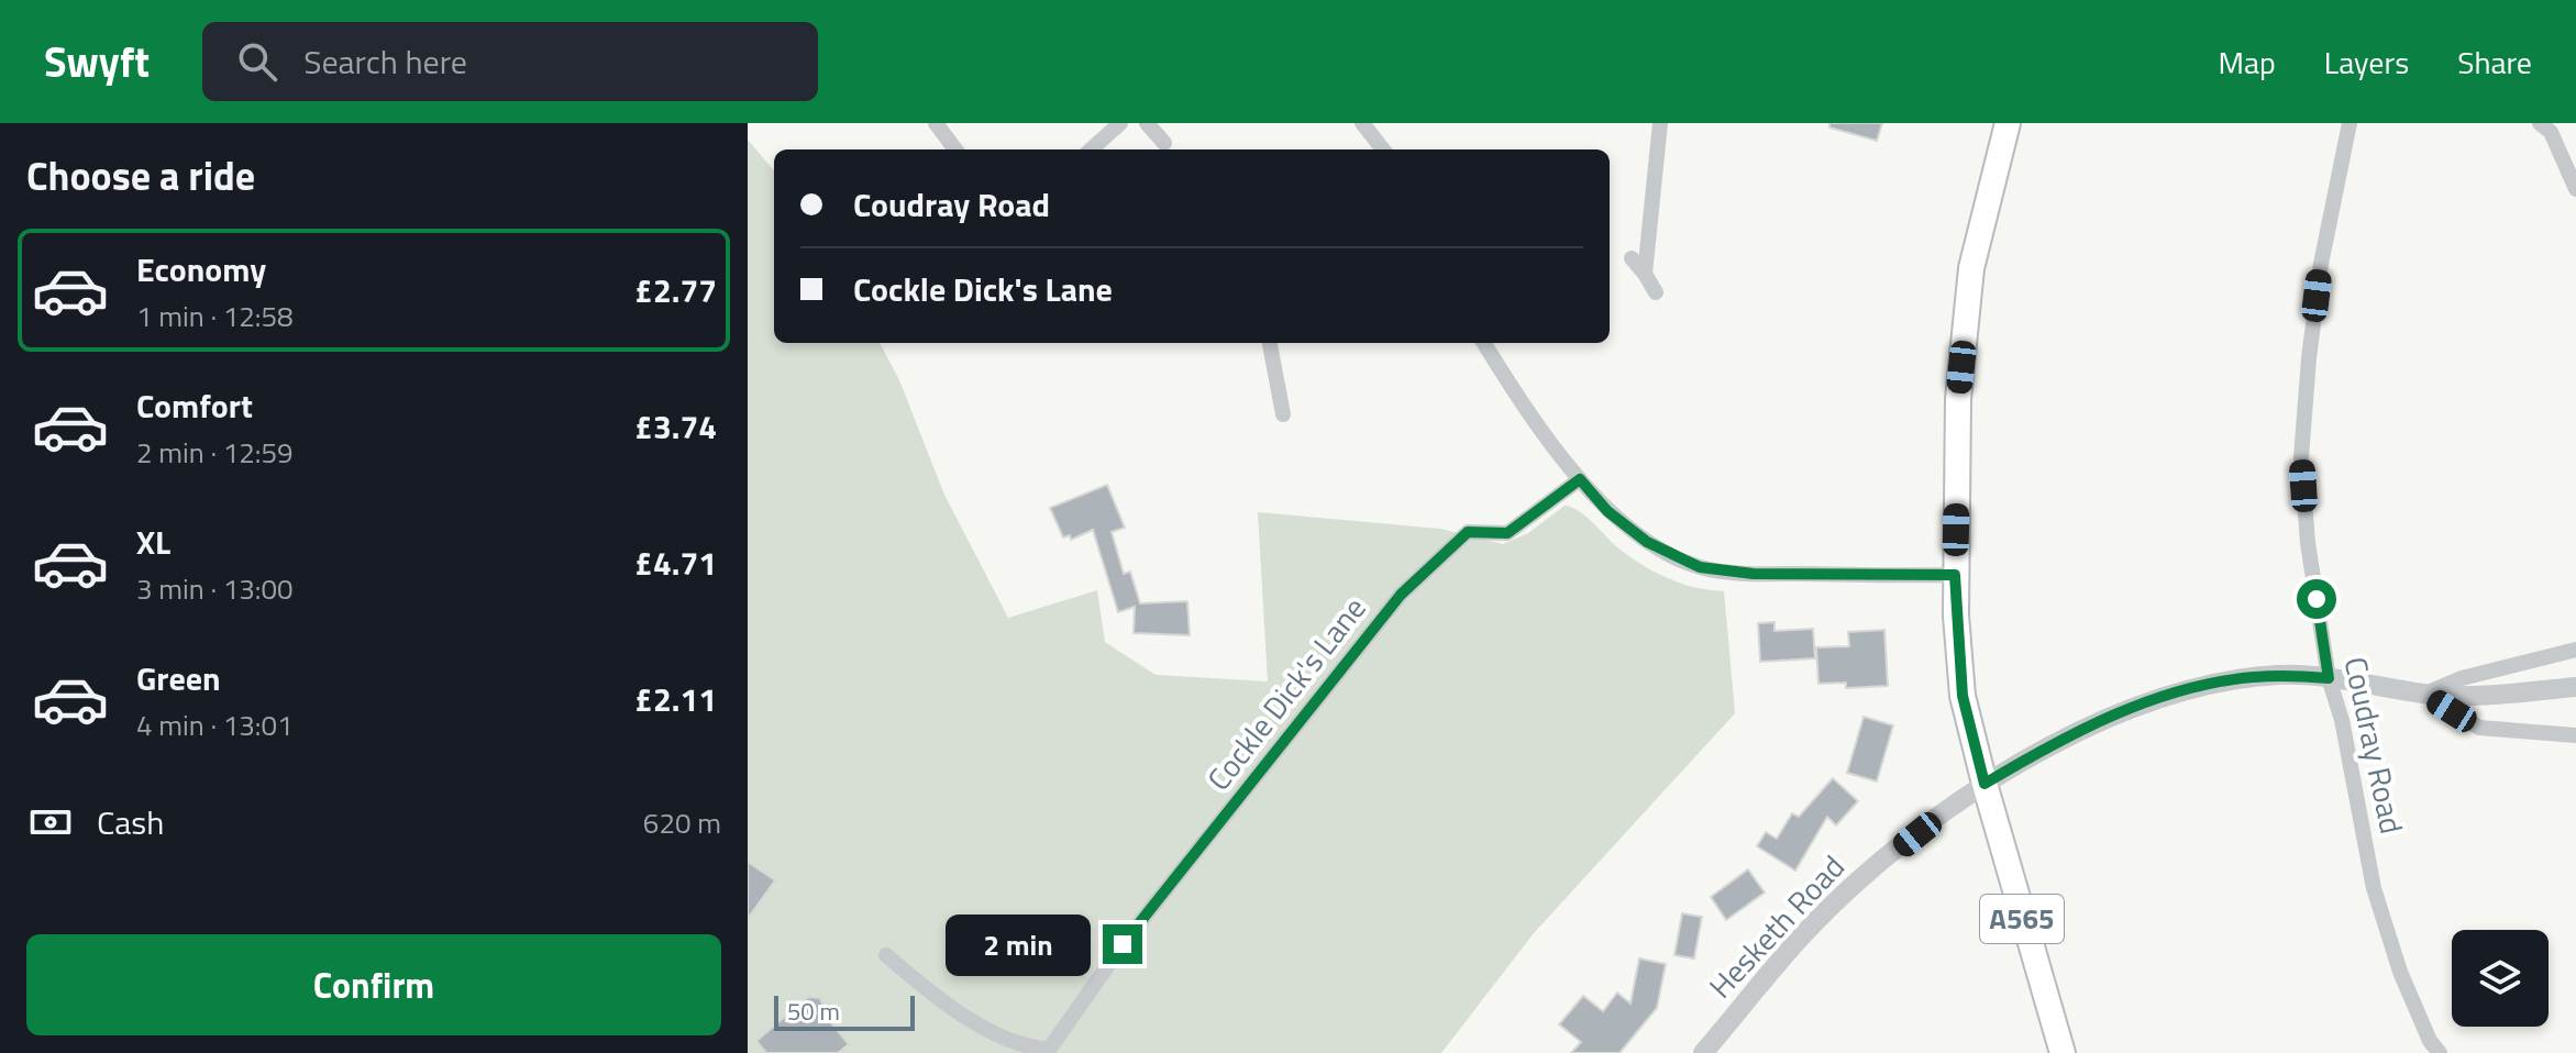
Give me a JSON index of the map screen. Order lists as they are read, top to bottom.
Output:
{
  "streets": {
    "highway": ["A565"],
    "street": ["Cockle Dick's Lane", "Coudray Road", "Hesketh Road"]
  },
  "crossings": [
    ["Coudray Road", "Hesketh Road"],
    ["A565", "Hesketh Road"]
  ],
  "scale_bar": "50 m",
  "page": {
    "header": "Swyft",
    "search": "Search here",
    "nav": ["Map", "Layers", "Share"],
    "heading": "Choose a ride",
    "banner": ["Coudray Road", "Cockle Dick's Lane"],
    "list": [
      {
        "name": "Economy",
        "note": "1 min · 12:58",
        "value": "£2.77"
      },
      {
        "name": "Comfort",
        "note": "2 min · 12:59",
        "value": "£3.74"
      },
      {
        "name": "XL",
        "note": "3 min · 13:00",
        "value": "£4.71"
      },
      {
        "name": "Green",
        "note": "4 min · 13:01",
        "value": "£2.11"
      }
    ],
    "pay": ["Cash", "620 m"],
    "bubble": "2 min",
    "buttons": "Confirm",
    "scale": "50 m"
  }
}
